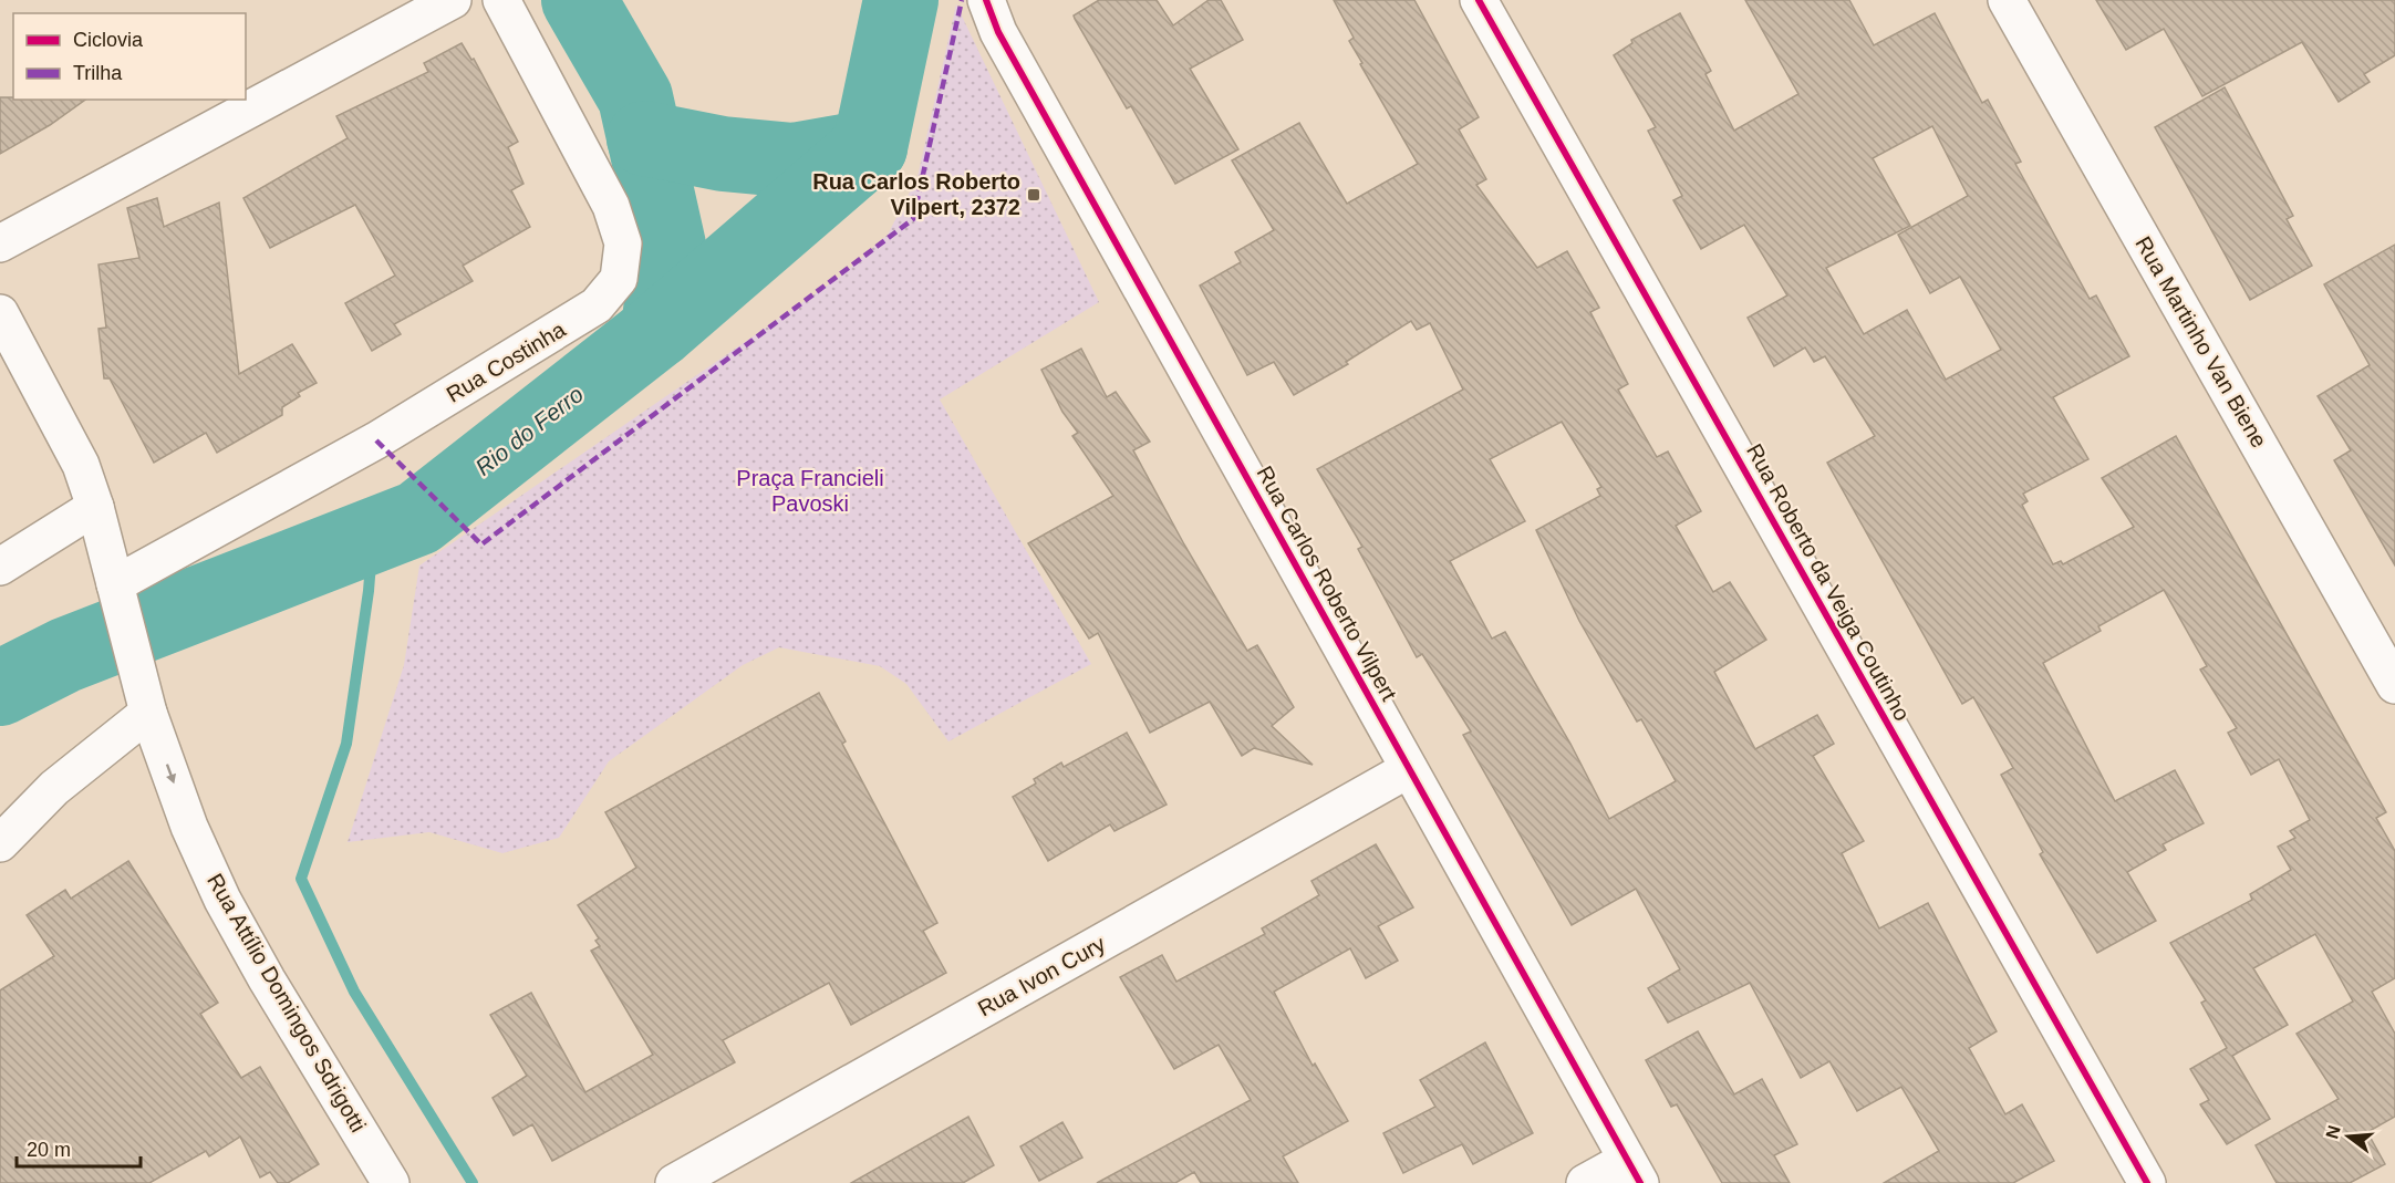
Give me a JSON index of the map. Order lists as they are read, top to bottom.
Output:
{
  "streets": {
    "street": [
      "Rua Martinho Van Biene",
      "Rua Costinha",
      "Rua Roberto da Veiga Coutinho",
      "Rua Carlos Roberto Vilpert",
      "Rua Ivon Cury",
      "Rua Attílio Domingos Sdrigotti"
    ]
  },
  "crossings": [
    ["Rua Costinha", "Rua Attílio Domingos Sdrigotti"],
    ["Rua Carlos Roberto Vilpert", "Rua Ivon Cury"]
  ],
  "one_way": ["Rua Attílio Domingos Sdrigotti"],
  "water": ["Rio do Ferro"],
  "parks": ["Praça Francieli Pavoski"],
  "places": {
    "transit": ["Rua Carlos Roberto Vilpert, 2372"]
  },
  "legend": ["Ciclovia", "Trilha"],
  "scale_bar": "20 m",
  "north": "left"
}
